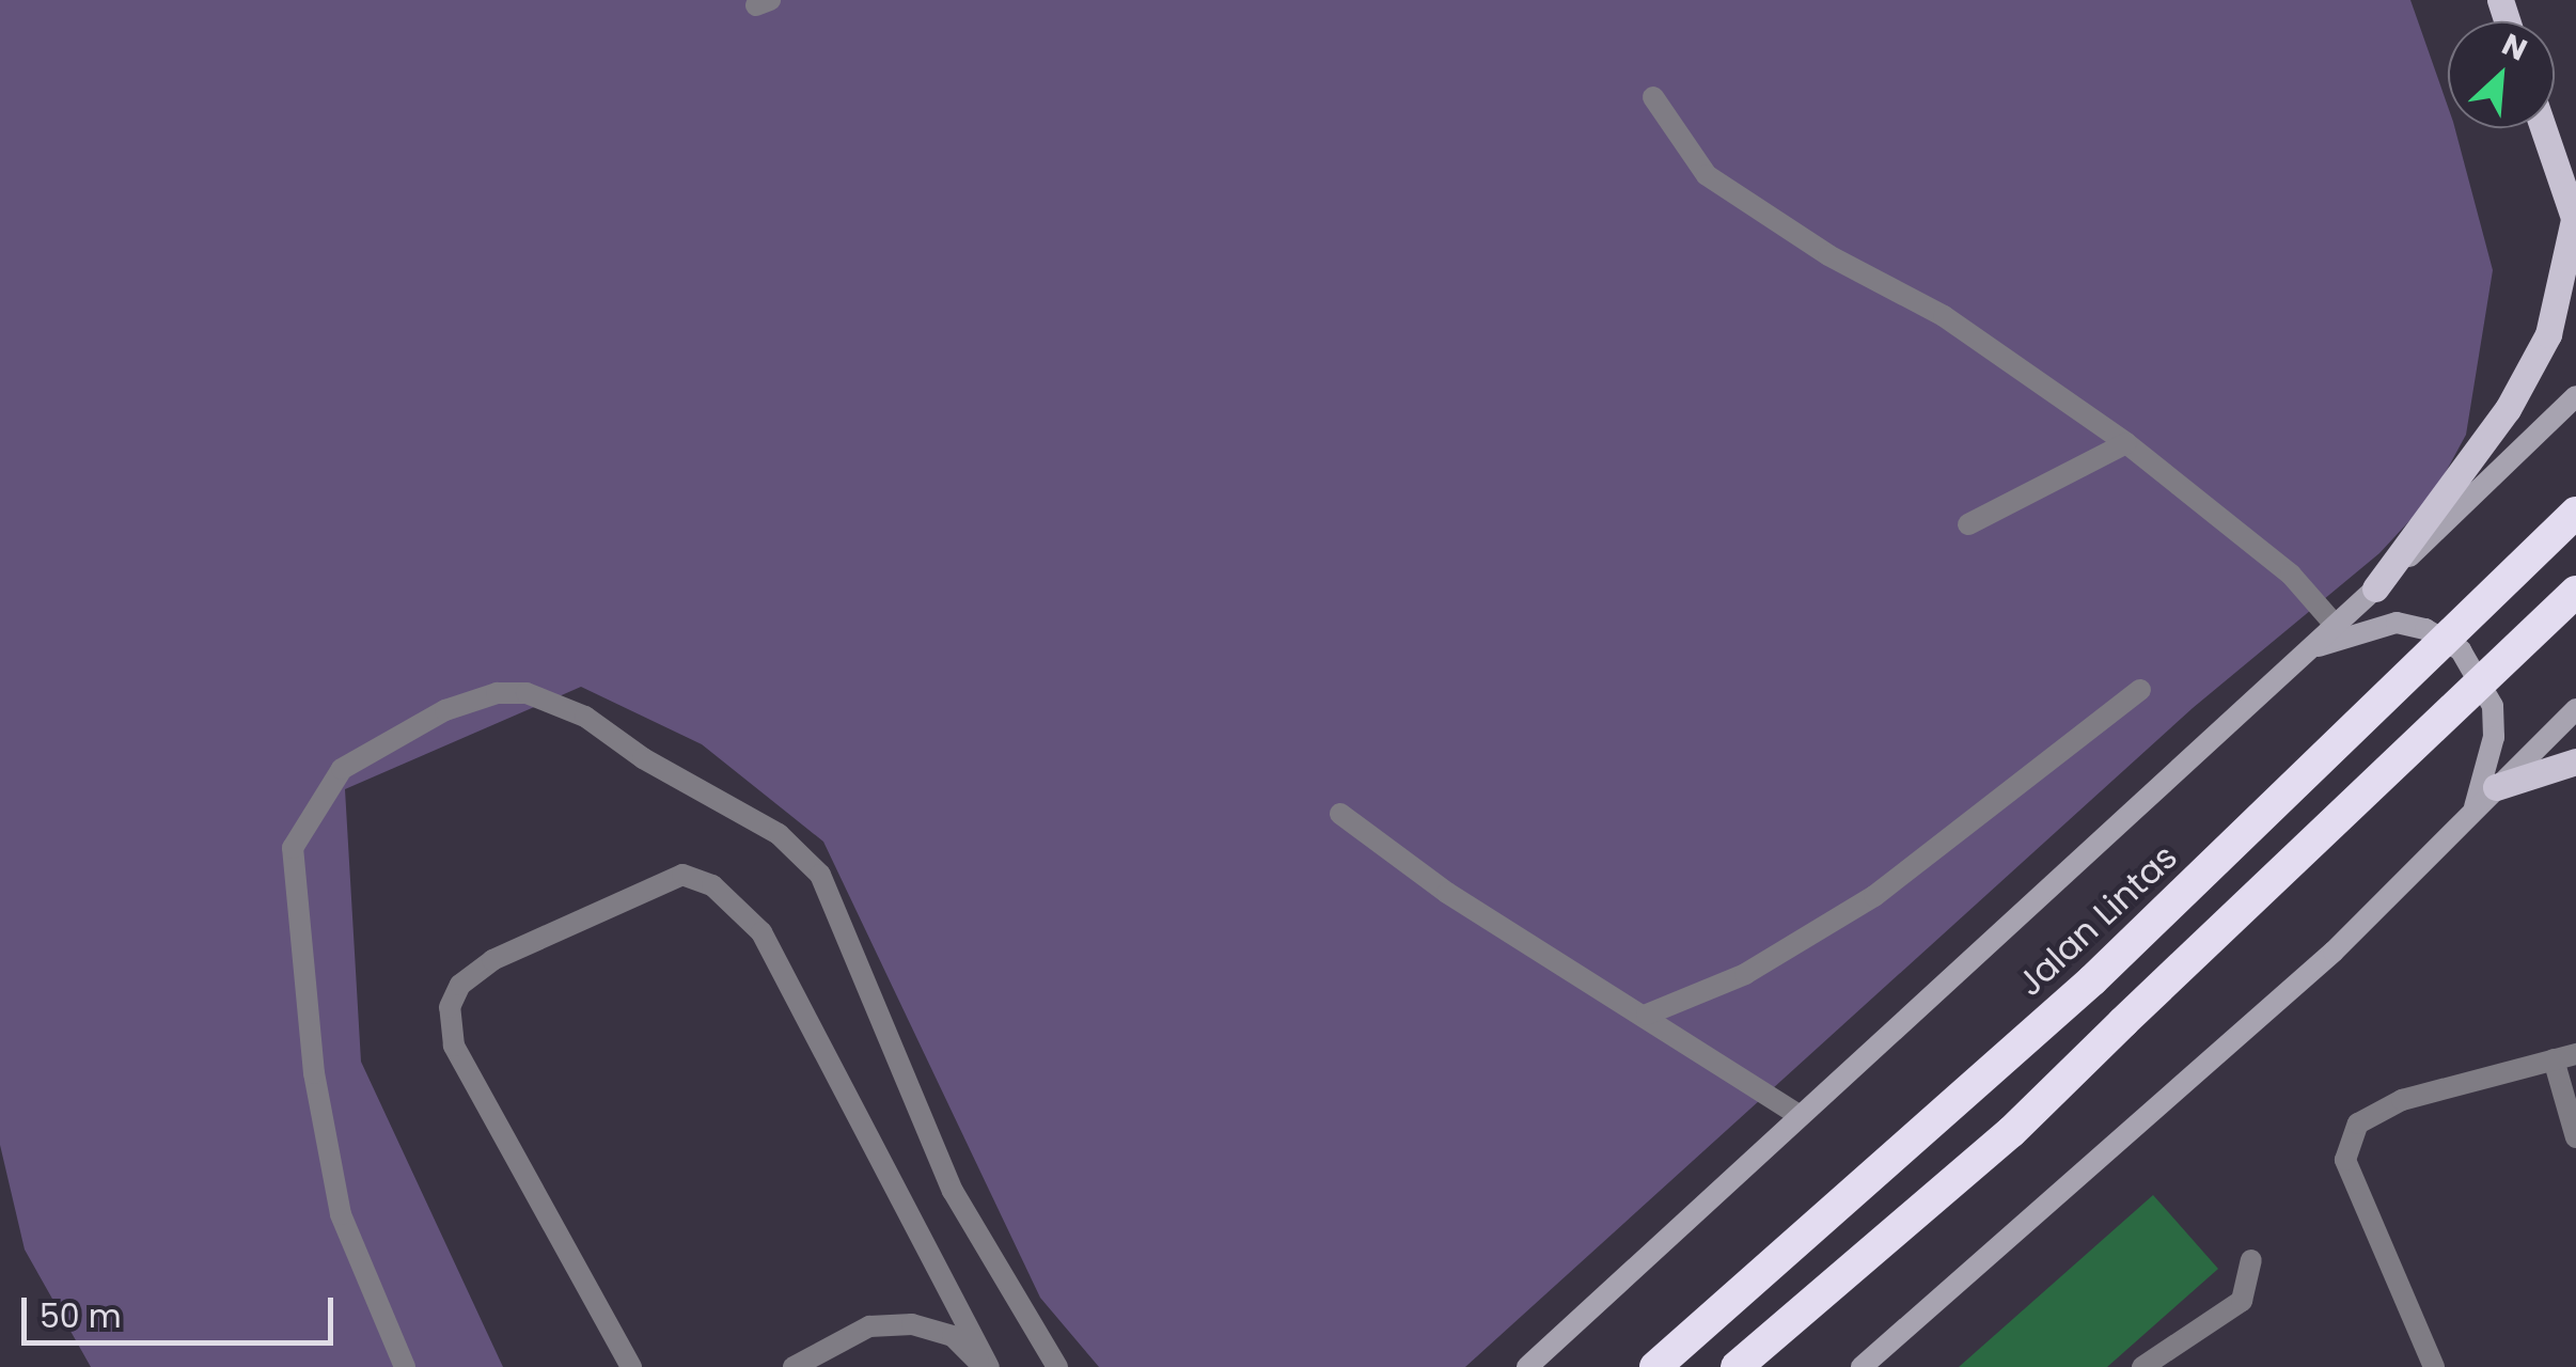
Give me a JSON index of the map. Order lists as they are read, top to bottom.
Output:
{
  "streets": {
    "highway": ["Jalan Lintas"]
  },
  "scale_bar": "50 m",
  "north": "top right"
}
